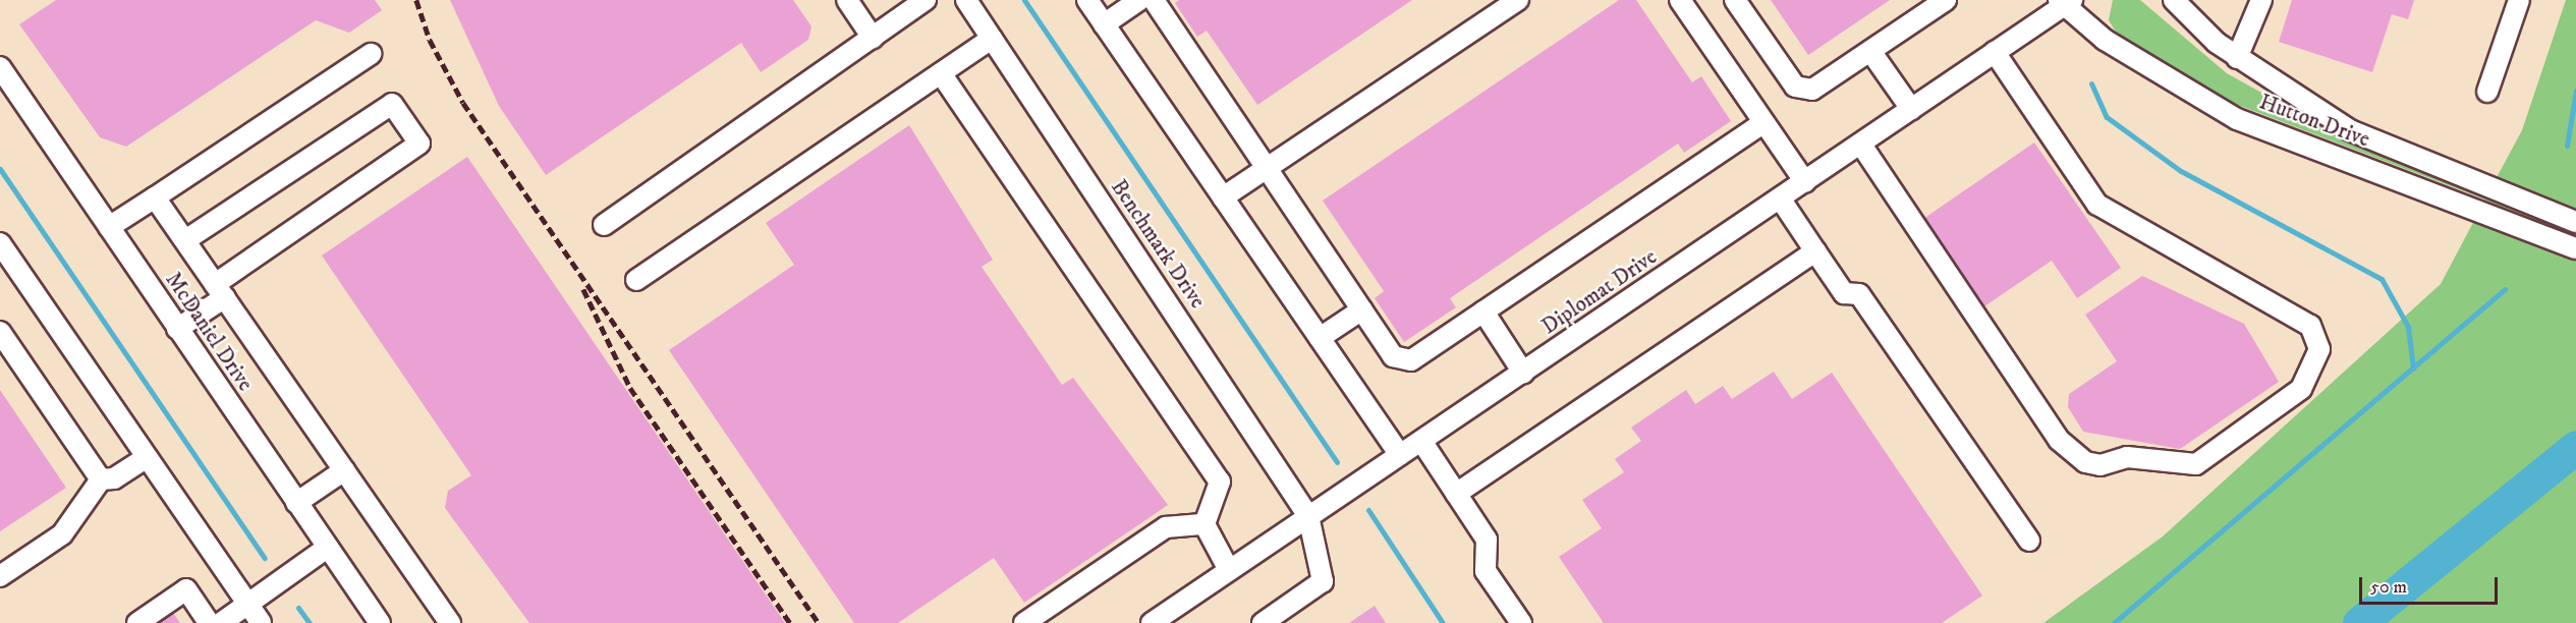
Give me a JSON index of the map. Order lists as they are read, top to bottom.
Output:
{
  "streets": {
    "street": [
      "Hutton Drive",
      "Benchmark Drive",
      "Diplomat Drive",
      "McDaniel Drive"
    ]
  },
  "crossings": [
    ["Hutton Drive", "Diplomat Drive"],
    ["Benchmark Drive", "Diplomat Drive"]
  ],
  "scale_bar": "50 m"
}
